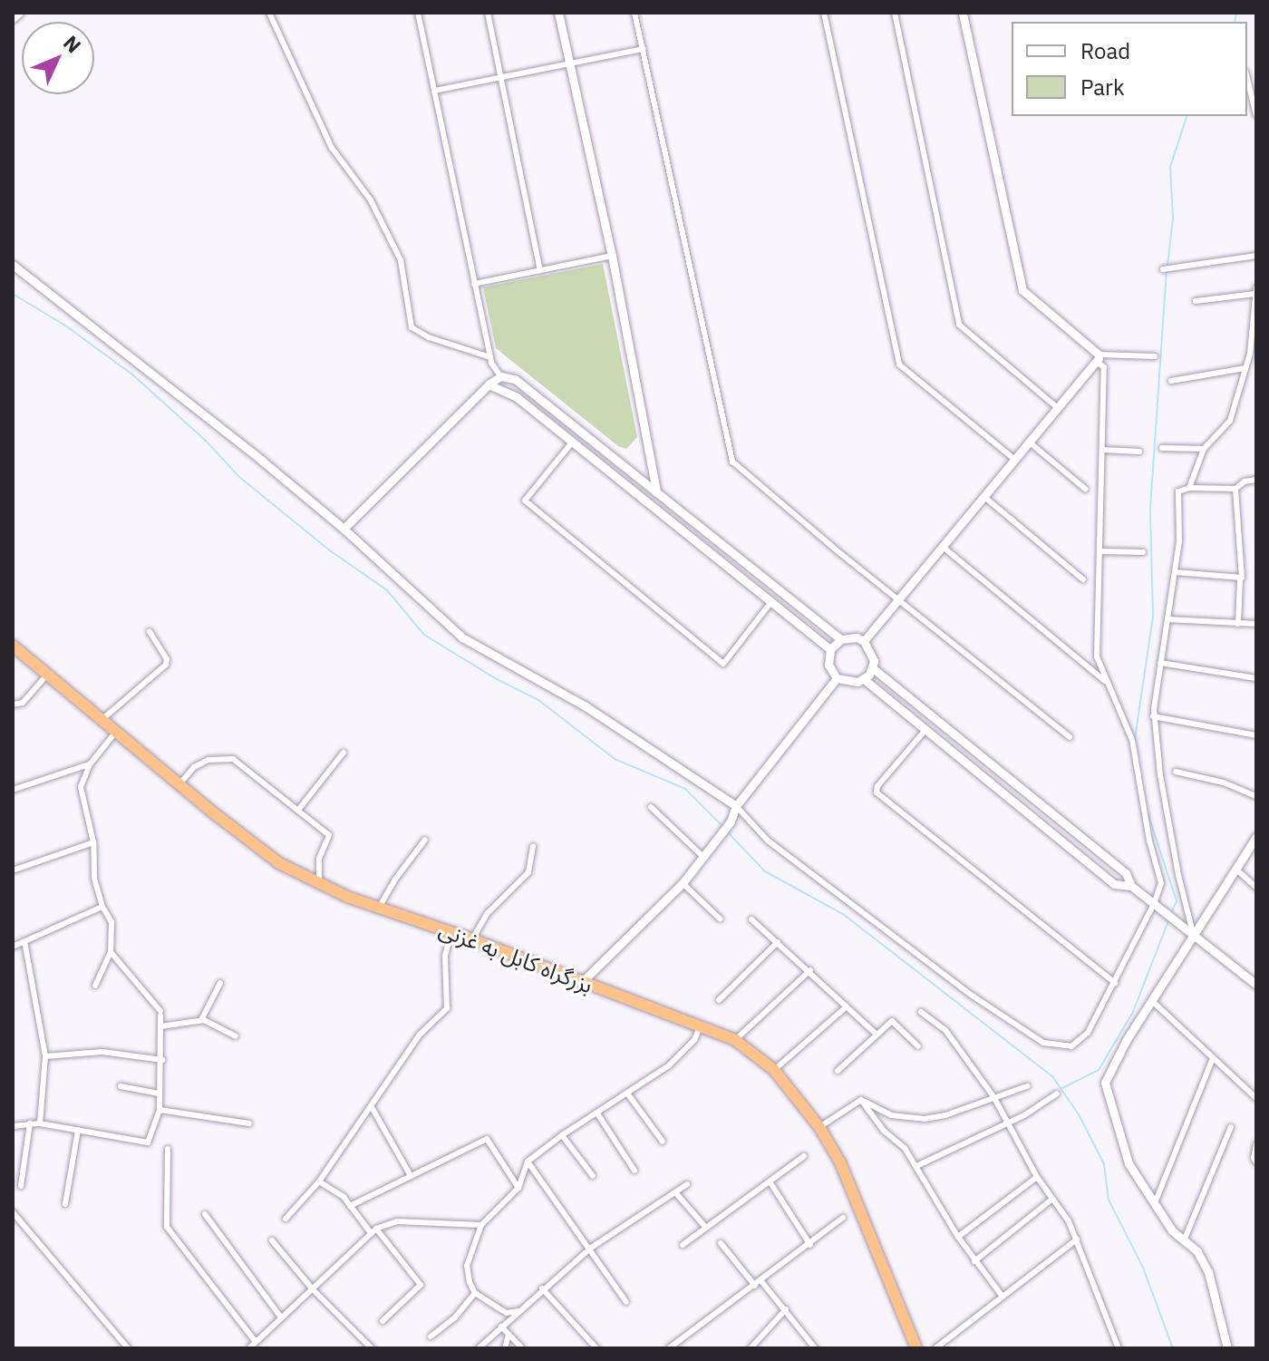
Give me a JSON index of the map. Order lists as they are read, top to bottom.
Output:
{
  "streets": {
    "highway": ["بزرگراه کابل به غزنی"]
  },
  "legend": ["Road", "Park"],
  "north": "top right"
}
